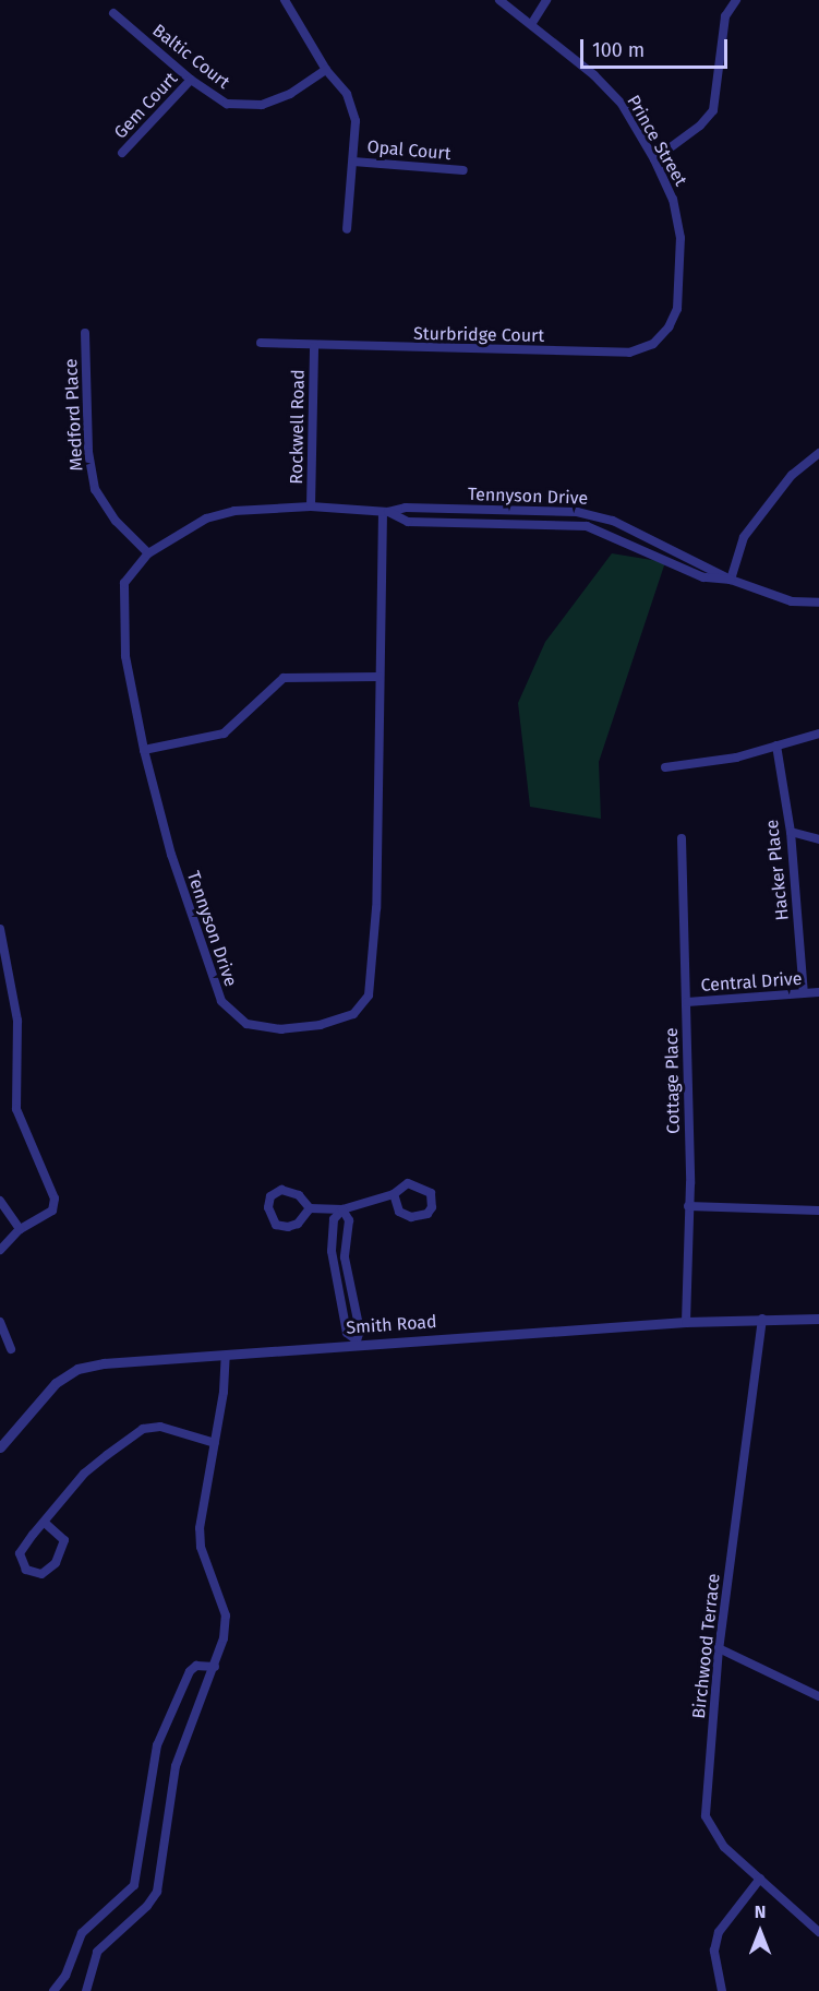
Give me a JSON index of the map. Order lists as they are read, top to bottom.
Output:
{
  "streets": {
    "street": [
      "Baltic Court",
      "Gem Court",
      "Prince Street",
      "Opal Court",
      "Sturbridge Court",
      "Medford Place",
      "Rockwell Road",
      "Tennyson Drive",
      "Hacker Place",
      "Central Drive",
      "Cottage Place",
      "Smith Road",
      "Birchwood Terrace"
    ]
  },
  "crossings": [
    ["Baltic Court", "Gem Court"],
    ["Prince Street", "Sturbridge Court"],
    ["Sturbridge Court", "Rockwell Road"],
    ["Medford Place", "Tennyson Drive"],
    ["Rockwell Road", "Tennyson Drive"],
    ["Hacker Place", "Central Drive"],
    ["Central Drive", "Cottage Place"],
    ["Cottage Place", "Smith Road"],
    ["Smith Road", "Birchwood Terrace"]
  ],
  "scale_bar": "100 m",
  "north": "top"
}
